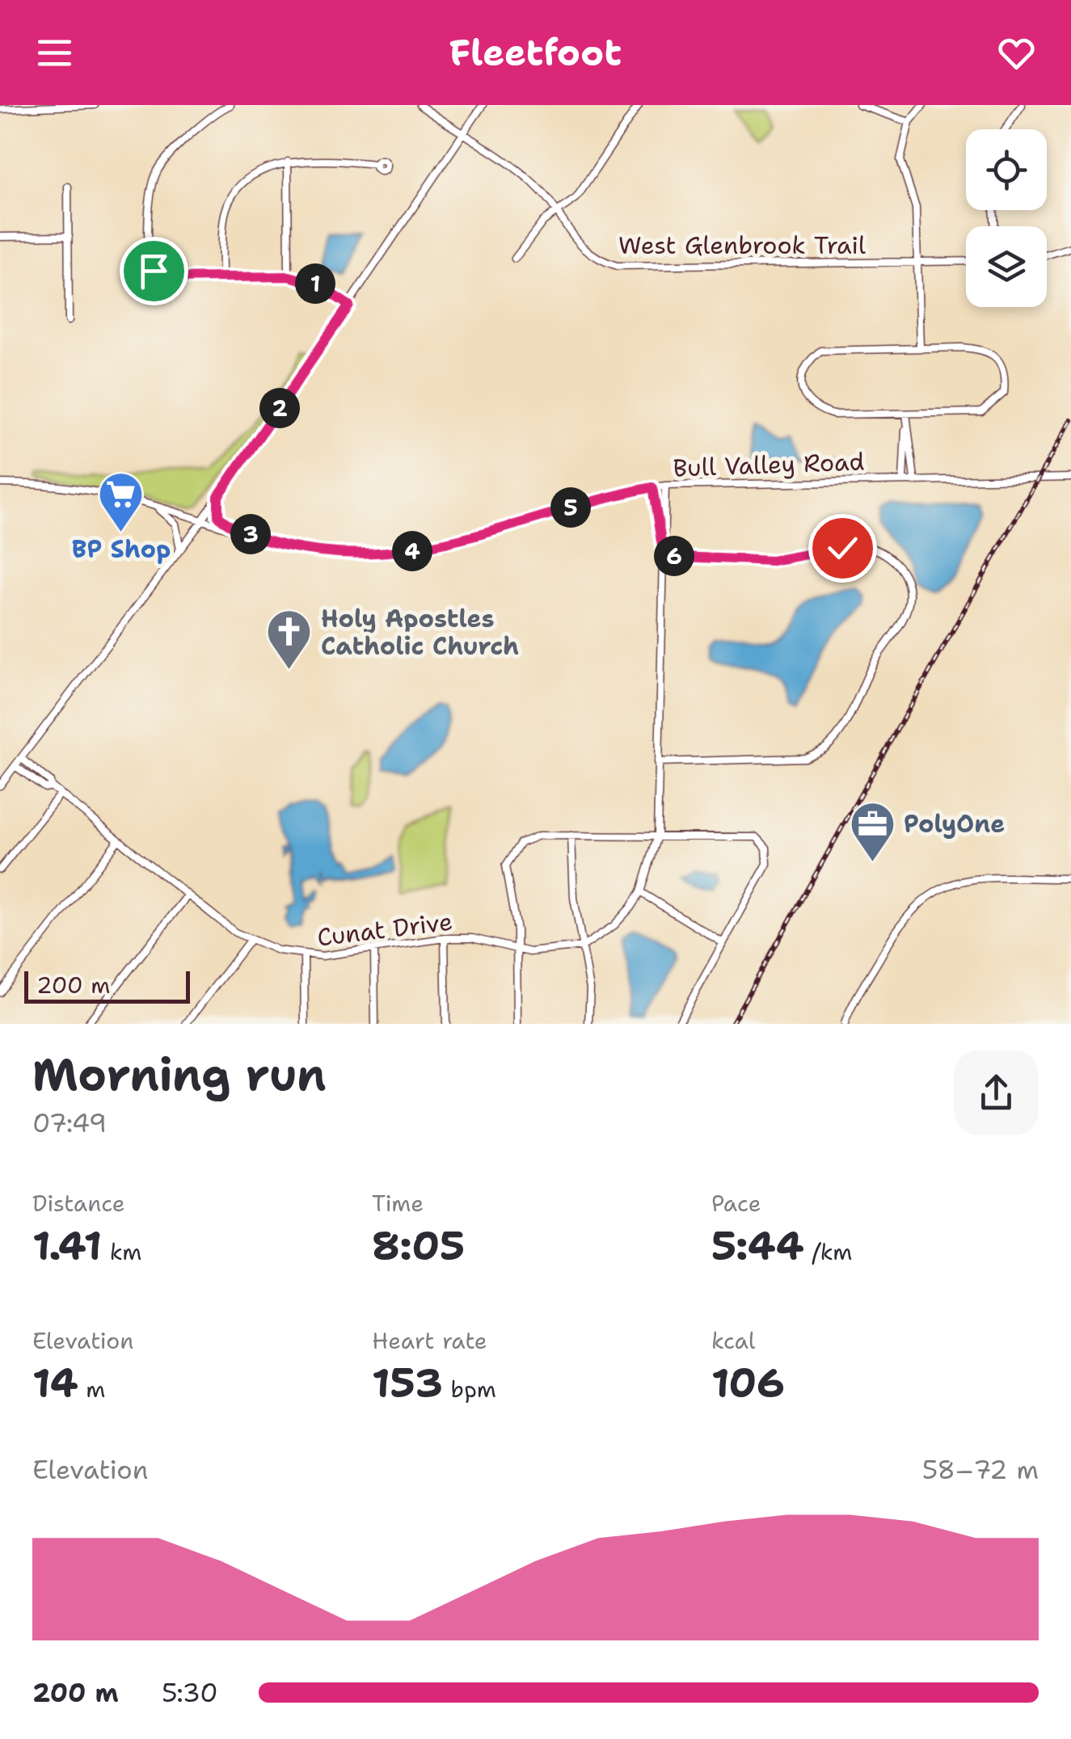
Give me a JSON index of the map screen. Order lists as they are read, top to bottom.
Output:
{
  "streets": {
    "street": ["West Glenbrook Trail", "Bull Valley Road", "Cunat Drive"]
  },
  "crossings": [
    ["Bull Valley Road", "Cunat Drive"]
  ],
  "places": {
    "supermarket": ["BP Shop"],
    "church": ["Holy Apostles Catholic Church"],
    "office": ["PolyOne"]
  },
  "scale_bar": "200 m",
  "page": {
    "header": "Fleetfoot",
    "pins": [
      "1",
      "2",
      "5",
      "3",
      "4",
      "6"
    ],
    "scale": "200 m",
    "heading": ["Morning run", "07:49"],
    "stats": [
      ["Distance", "1.41 km"],
      ["Time", "8:05"],
      ["Pace", "5:44 /km"],
      ["Elevation", "14 m"],
      ["Heart rate", "153 bpm"],
      ["kcal", "106"]
    ],
    "chart": ["Elevation", "58–72 m"],
    "list": [
      {
        "name": "200 m",
        "note": "5:30"
      }
    ]
  }
}
